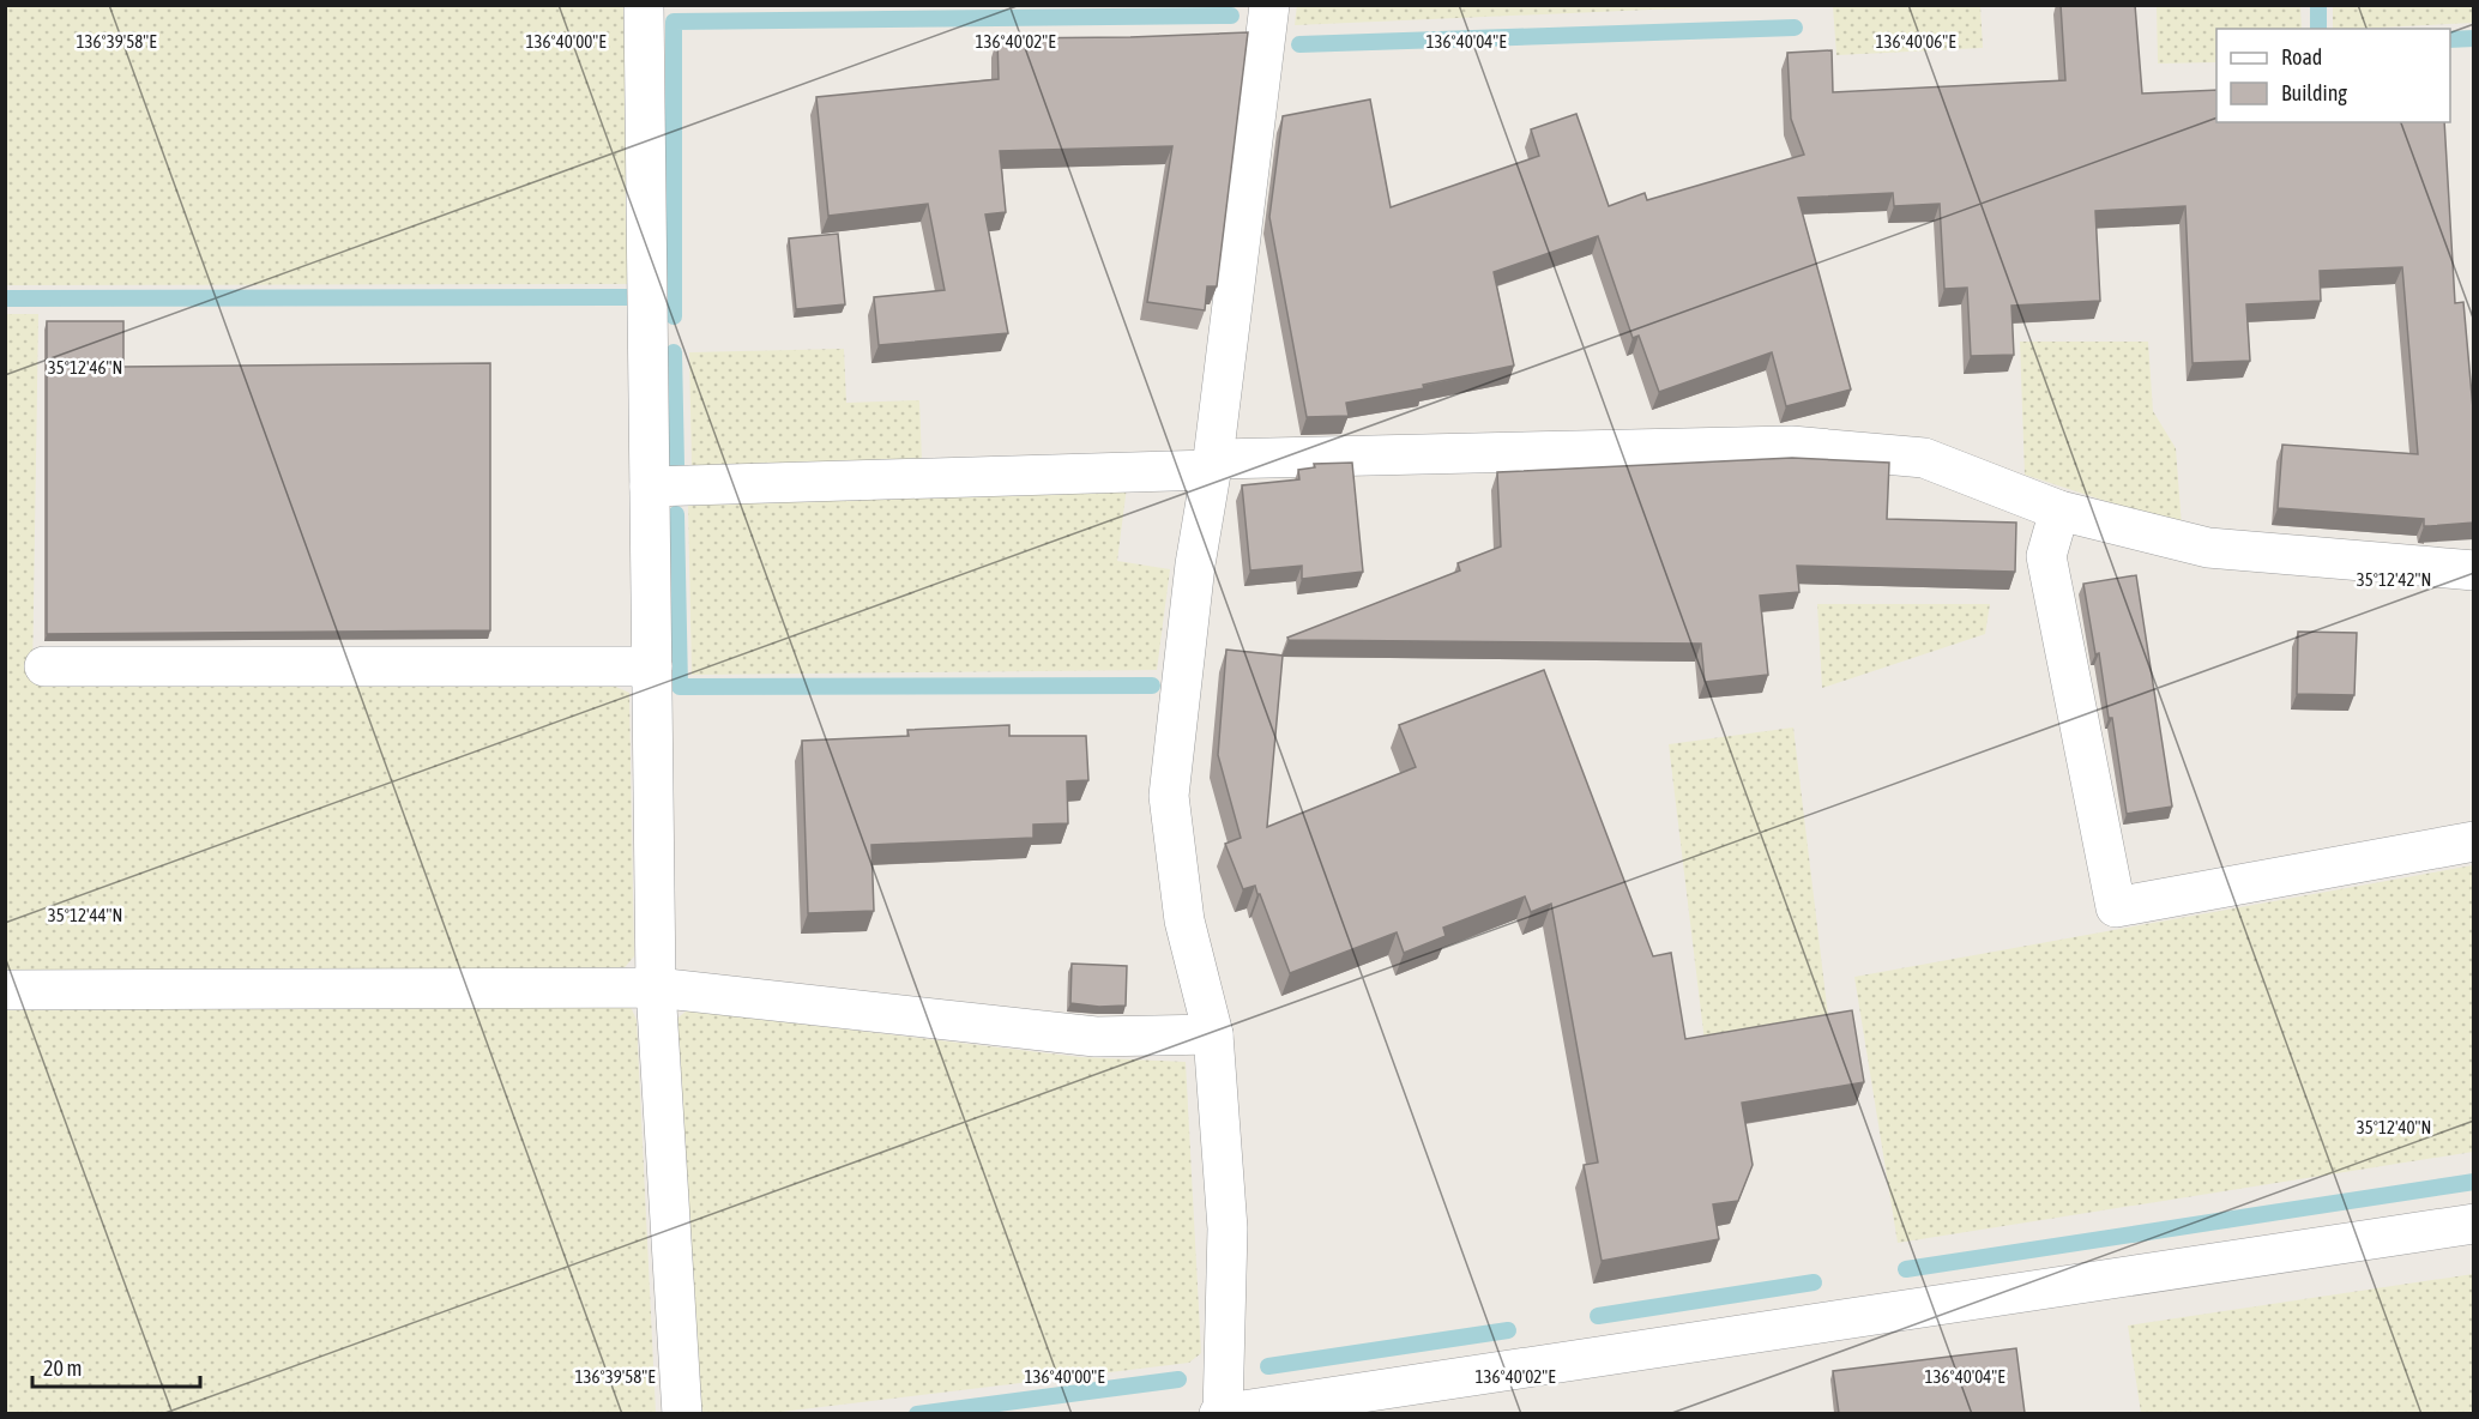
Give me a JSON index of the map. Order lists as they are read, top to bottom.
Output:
{
  "legend": ["Road", "Building"],
  "scale_bar": "20 m",
  "coordinates": [
    "136°39'58\"E",
    "136°40'00\"E",
    "136°40'02\"E",
    "136°40'04\"E",
    "136°40'06\"E",
    "35°12'46\"N",
    "35°12'42\"N",
    "35°12'44\"N",
    "35°12'40\"N"
  ]
}
